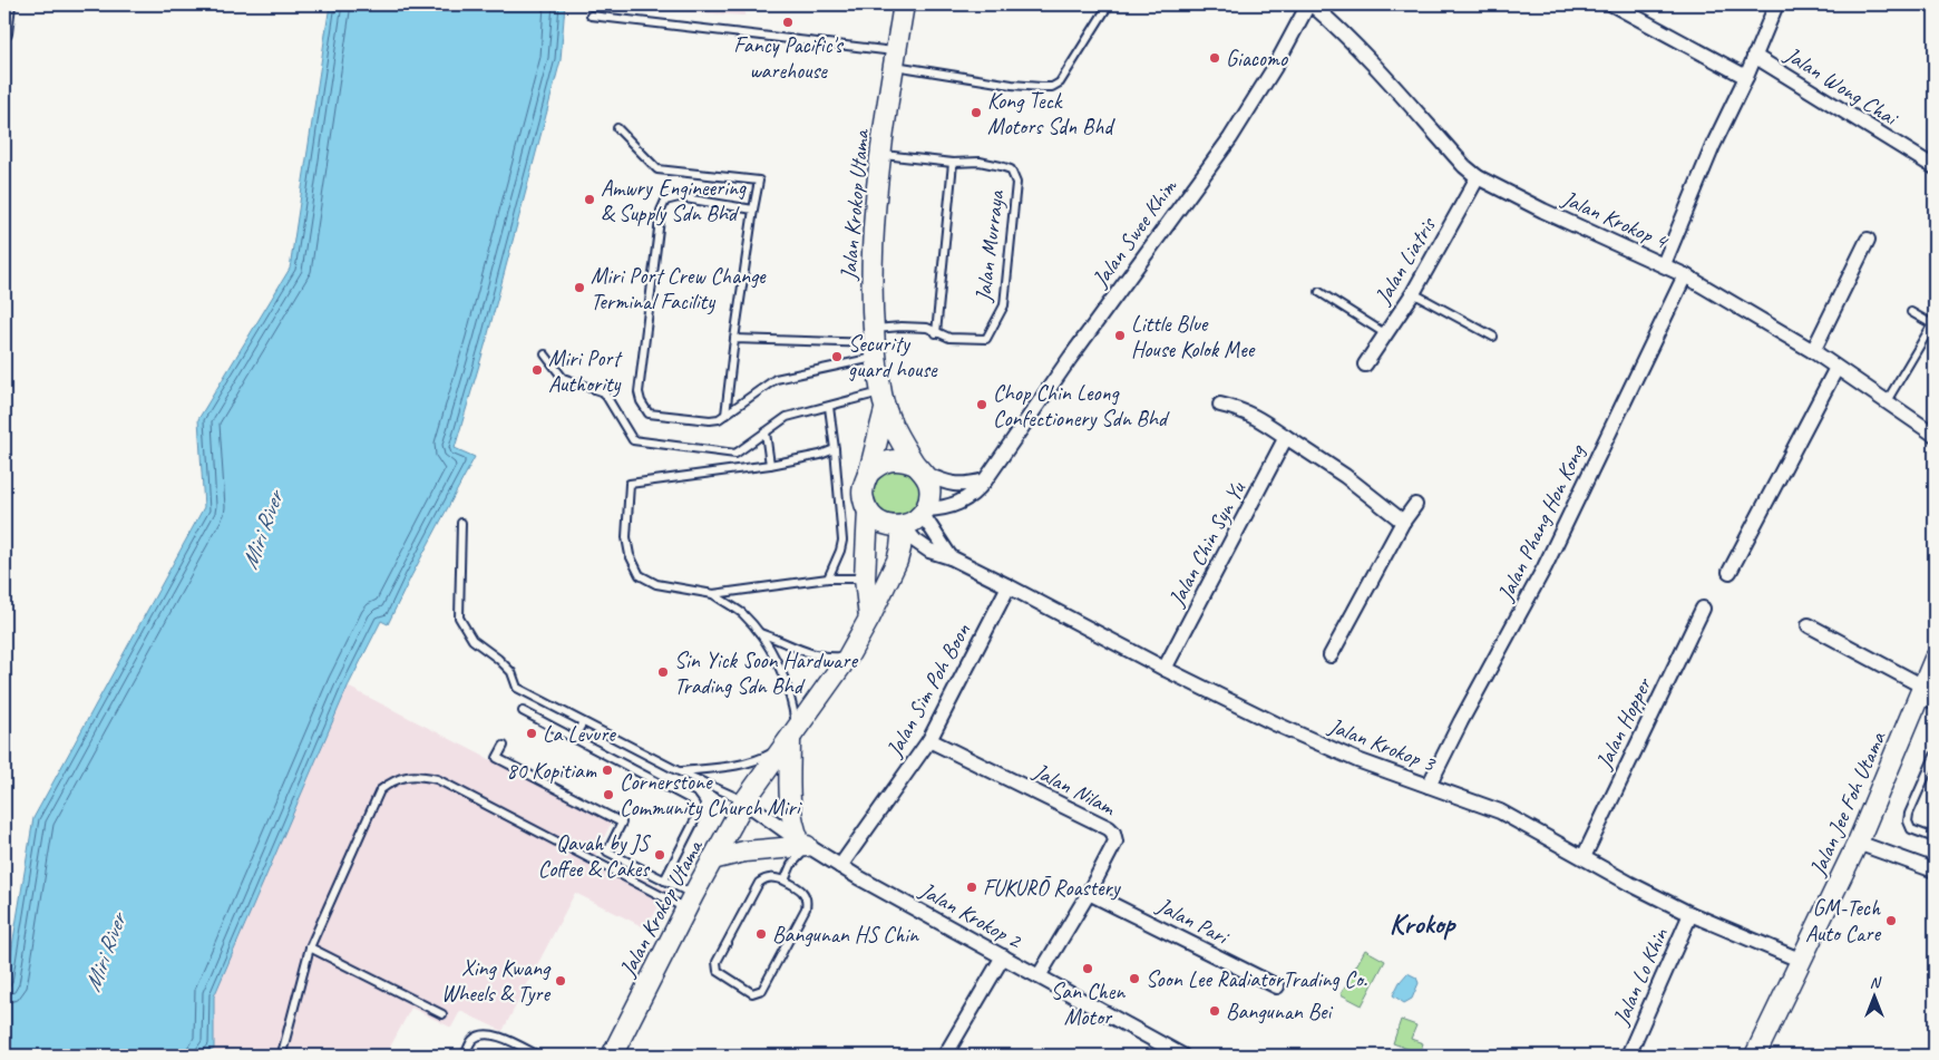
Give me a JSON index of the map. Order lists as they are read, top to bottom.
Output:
{
  "streets": {
    "street": [
      "Jalan Wong Chai",
      "Jalan Krokop Utama",
      "Jalan Krokop 4",
      "Jalan Swee Khim",
      "Jalan Liatris",
      "Jalan Phang Hon Kong",
      "Jalan Chin Syn Yu",
      "Jalan Sim Poh Boon",
      "Jalan Hopper",
      "Jalan Krokop 3",
      "Jalan Nilam",
      "Jalan Jee Foh Utama",
      "Jalan Krokop 2",
      "Jalan Pari",
      "Jalan Lo Khin"
    ],
    "lane": ["Jalan Murraya"]
  },
  "crossings": [
    ["Jalan Krokop Utama", "Jalan Swee Khim"],
    ["Jalan Krokop Utama", "Jalan Murraya"],
    ["Jalan Krokop Utama", "Jalan Krokop 3"],
    ["Jalan Krokop Utama", "Jalan Krokop 2"],
    ["Jalan Krokop 4", "Jalan Swee Khim"],
    ["Jalan Krokop 4", "Jalan Liatris"],
    ["Jalan Krokop 4", "Jalan Phang Hon Kong"],
    ["Jalan Swee Khim", "Jalan Krokop 3"],
    ["Jalan Phang Hon Kong", "Jalan Krokop 3"],
    ["Jalan Chin Syn Yu", "Jalan Krokop 3"],
    ["Jalan Sim Poh Boon", "Jalan Krokop 3"],
    ["Jalan Sim Poh Boon", "Jalan Nilam"],
    ["Jalan Sim Poh Boon", "Jalan Krokop 2"],
    ["Jalan Hopper", "Jalan Krokop 3"],
    ["Jalan Krokop 3", "Jalan Jee Foh Utama"],
    ["Jalan Krokop 3", "Jalan Lo Khin"],
    ["Jalan Nilam", "Jalan Krokop 2"],
    ["Jalan Nilam", "Jalan Pari"]
  ],
  "districts": ["Krokop"],
  "water": ["Miri River"],
  "places": [
    "Fancy Pacific's warehouse",
    "Giacomo",
    "Kong Teck Motors Sdn Bhd",
    "Amwry Engineering & Supply Sdn Bhd",
    "Miri Port Crew Change Terminal Facility",
    "Little Blue House Kolok Mee",
    "Security guard house",
    "Miri Port Authority",
    "Chop Chin Leong Confectionery Sdn Bhd",
    "Sin Yick Soon Hardware Trading Sdn Bhd",
    "La Levure",
    "80 Kopitiam",
    "Cornerstone Community Church Miri",
    "Qavah by JS Coffee & Cakes",
    "FUKURŌ Roastery",
    "GM-Tech Auto Care",
    "Bangunan HS Chin",
    "San Chen Motor",
    "Soon Lee RadiatorTrading Co.",
    "Xing Kwang Wheels & Tyre",
    "Bangunan Bei"
  ],
  "north": "top"
}
